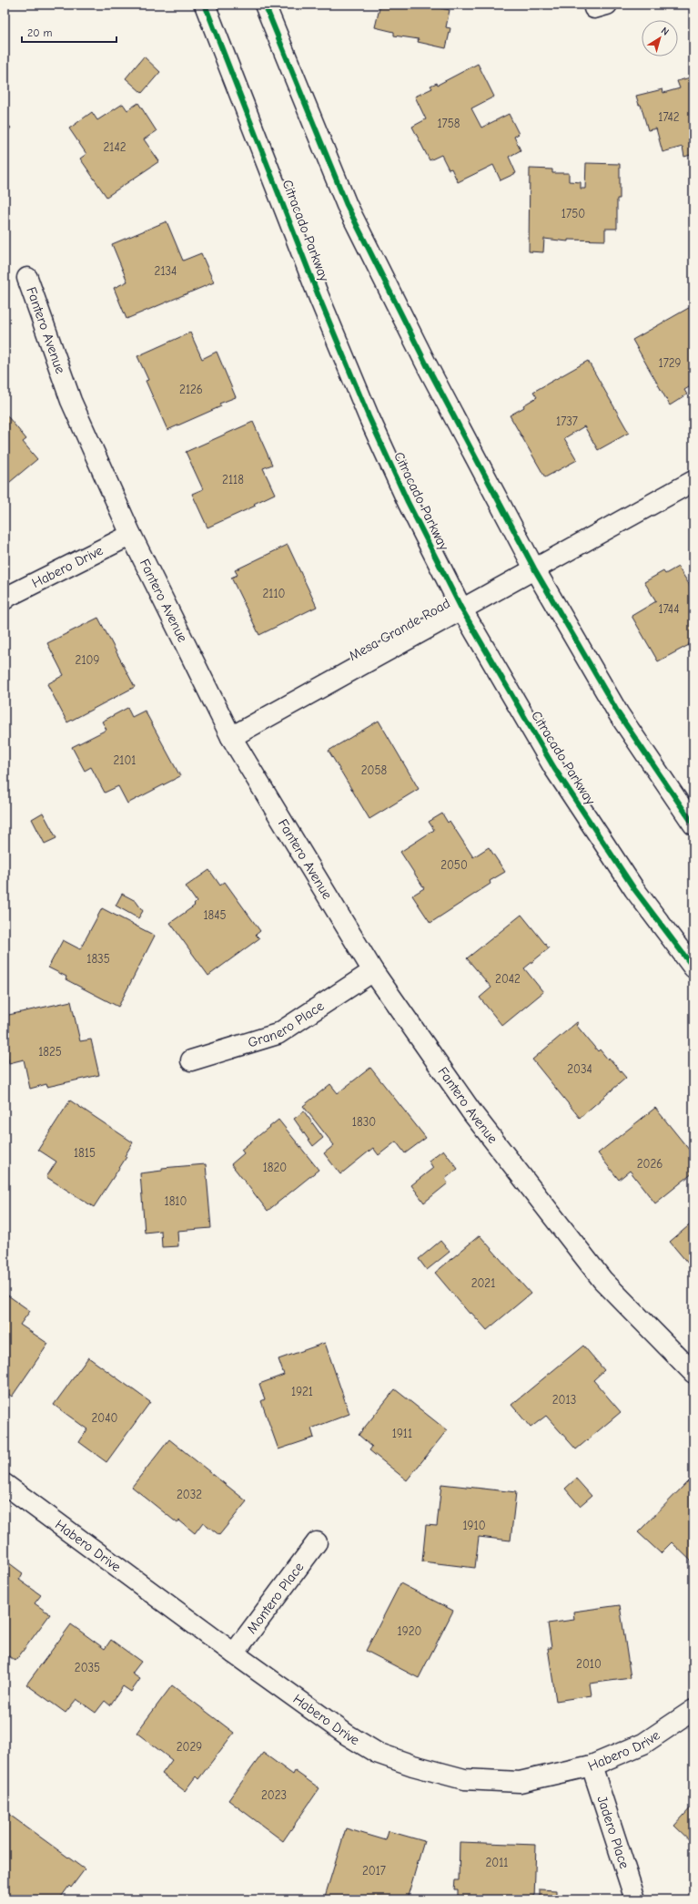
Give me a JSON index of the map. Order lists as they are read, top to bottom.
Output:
{
  "streets": {
    "street": [
      "Citracado Parkway",
      "Fantero Avenue",
      "Habero Drive",
      "Mesa Grande Road",
      "Granero Place",
      "Montero Place",
      "Jadero Place"
    ]
  },
  "crossings": [
    ["Citracado Parkway", "Mesa Grande Road"],
    ["Fantero Avenue", "Habero Drive"],
    ["Fantero Avenue", "Mesa Grande Road"],
    ["Fantero Avenue", "Granero Place"],
    ["Habero Drive", "Montero Place"],
    ["Habero Drive", "Jadero Place"]
  ],
  "house_numbers": [
    "1742",
    "1758",
    "2142",
    "1750",
    "2134",
    "1729",
    "2126",
    "1737",
    "2118",
    "2110",
    "1744",
    "2109",
    "2101",
    "2058",
    "2050",
    "1845",
    "1835",
    "2042",
    "1825",
    "2034",
    "1830",
    "1815",
    "2026",
    "1820",
    "1810",
    "2021",
    "1921",
    "2013",
    "2040",
    "1911",
    "2032",
    "1910",
    "1920",
    "2010",
    "2035",
    "2029",
    "2023",
    "2011",
    "2017"
  ],
  "scale_bar": "20 m",
  "north": "top right"
}
